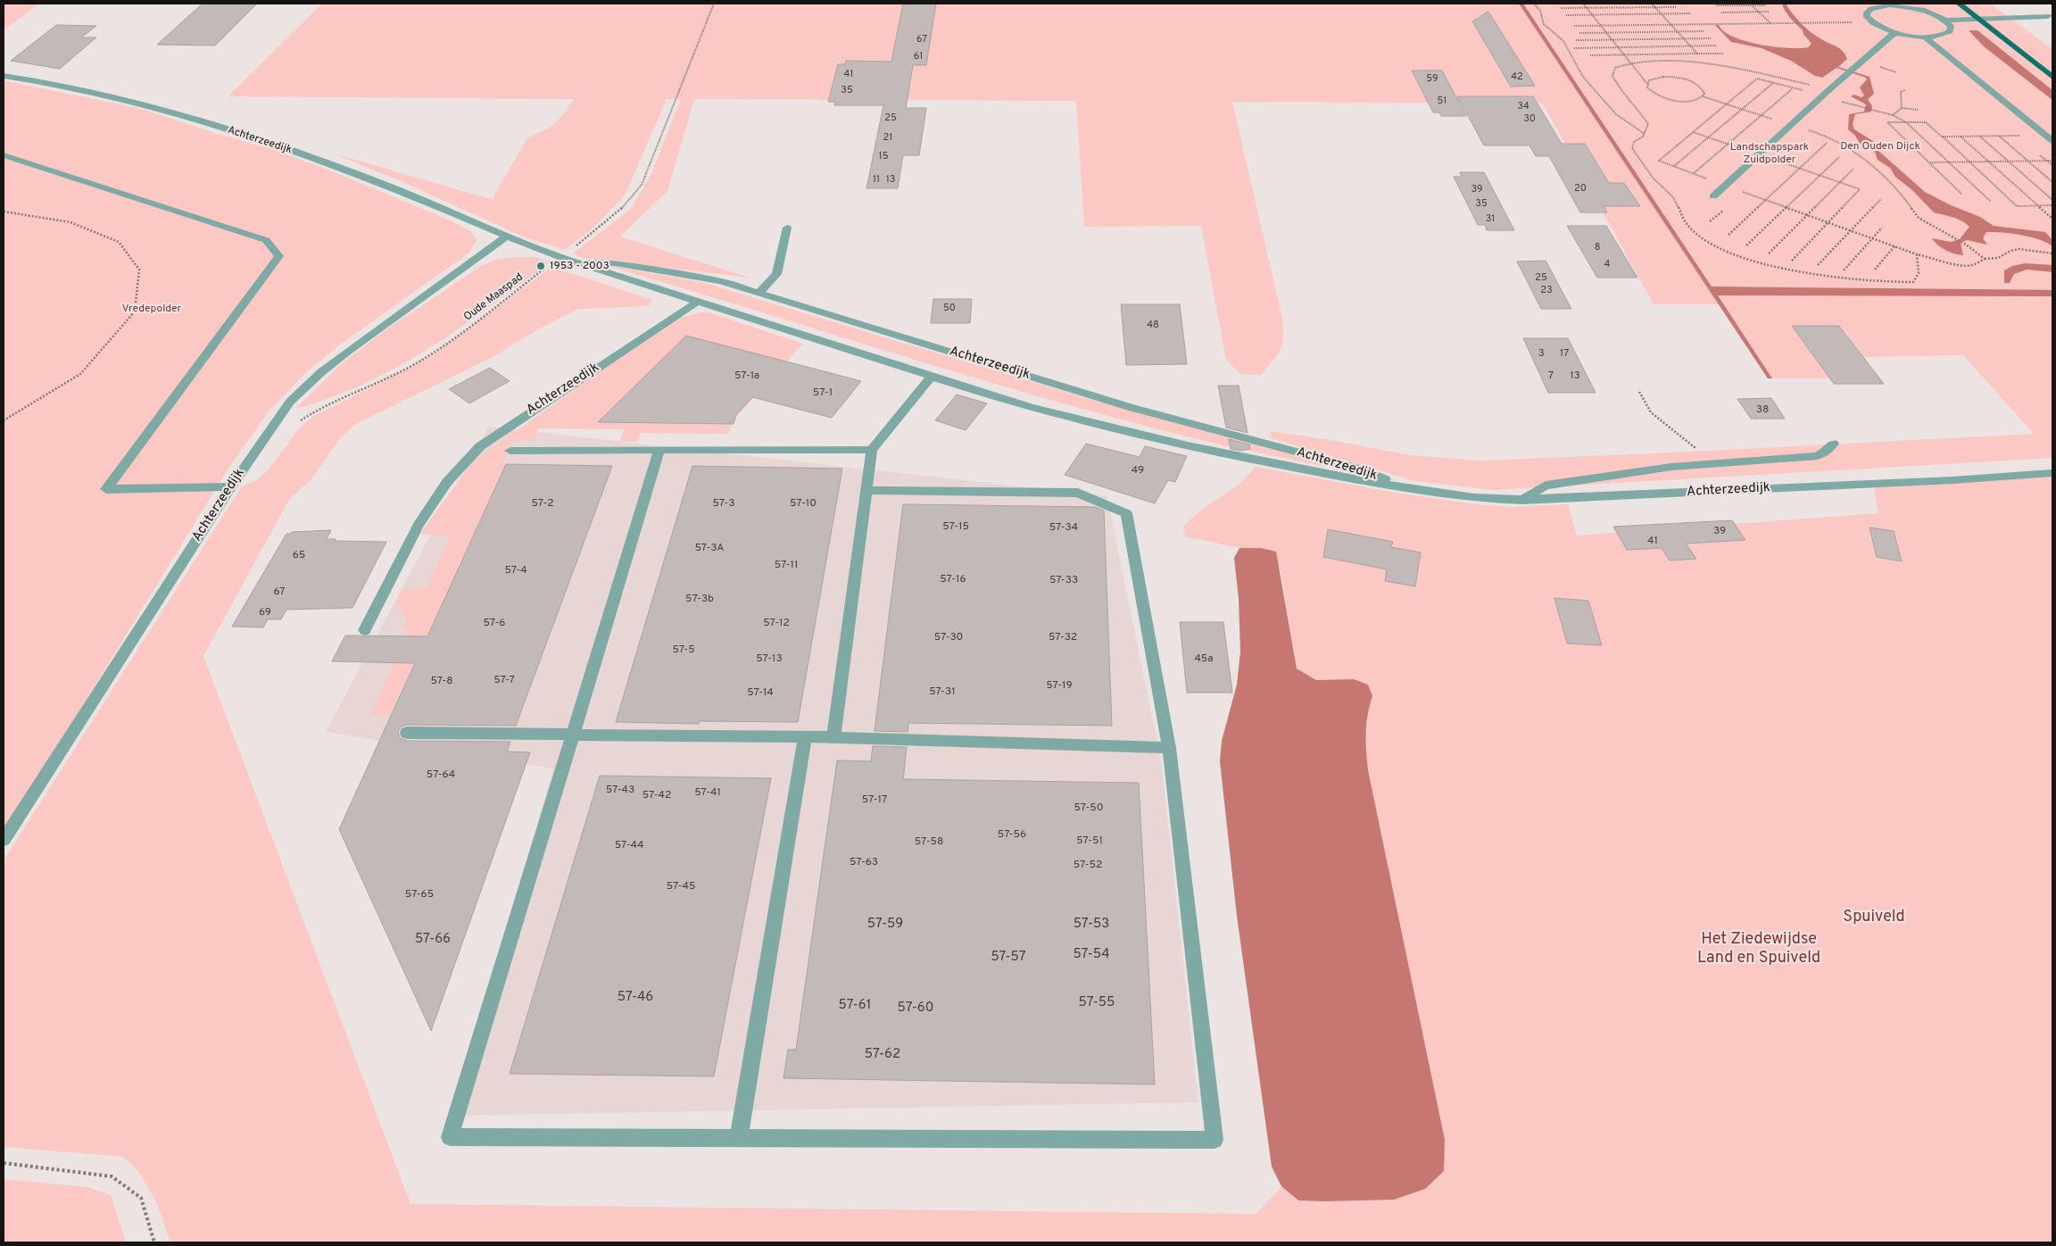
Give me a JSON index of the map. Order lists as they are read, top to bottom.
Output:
{
  "streets": {
    "street": ["Achterzeedijk"],
    "path": ["Oude Maaspad"]
  },
  "crossings": [
    ["Achterzeedijk", "Oude Maaspad"]
  ],
  "parks": [
    "Den Ouden Dijck",
    "Landschapspark Zuidpolder",
    "Vredepolder",
    "Spuiveld",
    "Het Ziedewijdse Land en Spuiveld"
  ],
  "places": ["1953 - 2003"],
  "house_numbers": [
    "67",
    "61",
    "41",
    "42",
    "59",
    "35",
    "51",
    "34",
    "25",
    "30",
    "21",
    "15",
    "11",
    "13",
    "20",
    "39",
    "35",
    "31",
    "8",
    "4",
    "25",
    "23",
    "50",
    "48",
    "3",
    "17",
    "57-1a",
    "7",
    "13",
    "57-1",
    "38",
    "49",
    "57-2",
    "57-3",
    "57-10",
    "57-15",
    "57-34",
    "39",
    "41",
    "57-3A",
    "65",
    "57-11",
    "57-4",
    "57-16",
    "57-33",
    "67",
    "57-3b",
    "69",
    "57-6",
    "57-12",
    "57-30",
    "57-32",
    "57-5",
    "57-13",
    "45a",
    "57-7",
    "57-8",
    "57-19",
    "57-31",
    "57-14",
    "57-64",
    "57-43",
    "57-41",
    "57-42",
    "57-17",
    "57-50",
    "57-56",
    "57-51",
    "57-58",
    "57-44",
    "57-63",
    "57-52",
    "57-45",
    "57-65",
    "57-59",
    "57-53",
    "57-66",
    "57-54",
    "57-57",
    "57-46",
    "57-55",
    "57-61",
    "57-60",
    "57-62"
  ]
}
